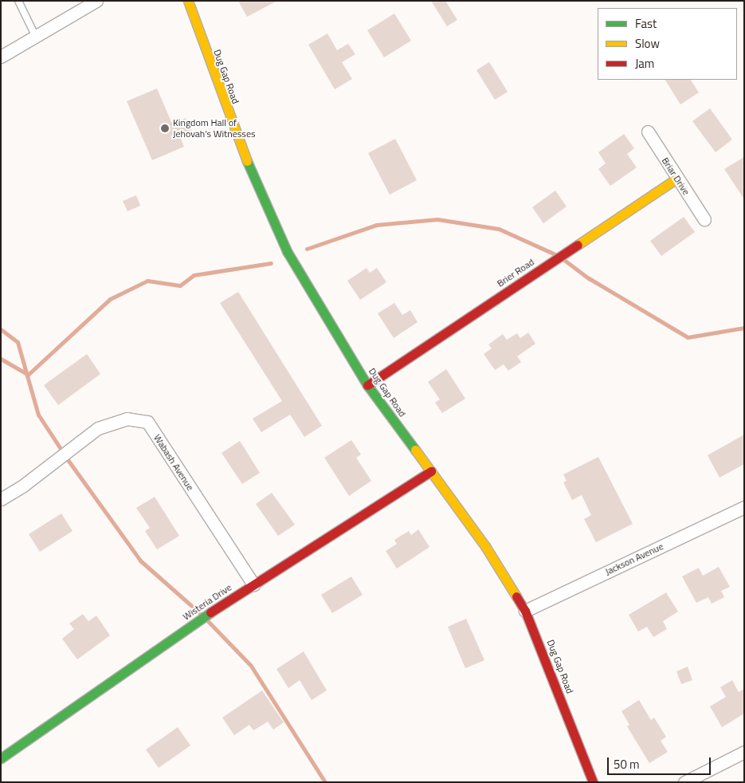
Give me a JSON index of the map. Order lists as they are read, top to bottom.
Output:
{
  "streets": {
    "street": [
      "Dug Gap Road",
      "Briar Drive",
      "Brier Road",
      "Wabash Avenue",
      "Jackson Avenue",
      "Wisteria Drive"
    ]
  },
  "crossings": [
    ["Dug Gap Road", "Brier Road"],
    ["Dug Gap Road", "Jackson Avenue"],
    ["Dug Gap Road", "Wisteria Drive"],
    ["Briar Drive", "Brier Road"],
    ["Wabash Avenue", "Wisteria Drive"]
  ],
  "places": ["Kingdom Hall of Jehovah’s Witnesses"],
  "legend": ["Fast", "Slow", "Jam"],
  "scale_bar": "50 m"
}
